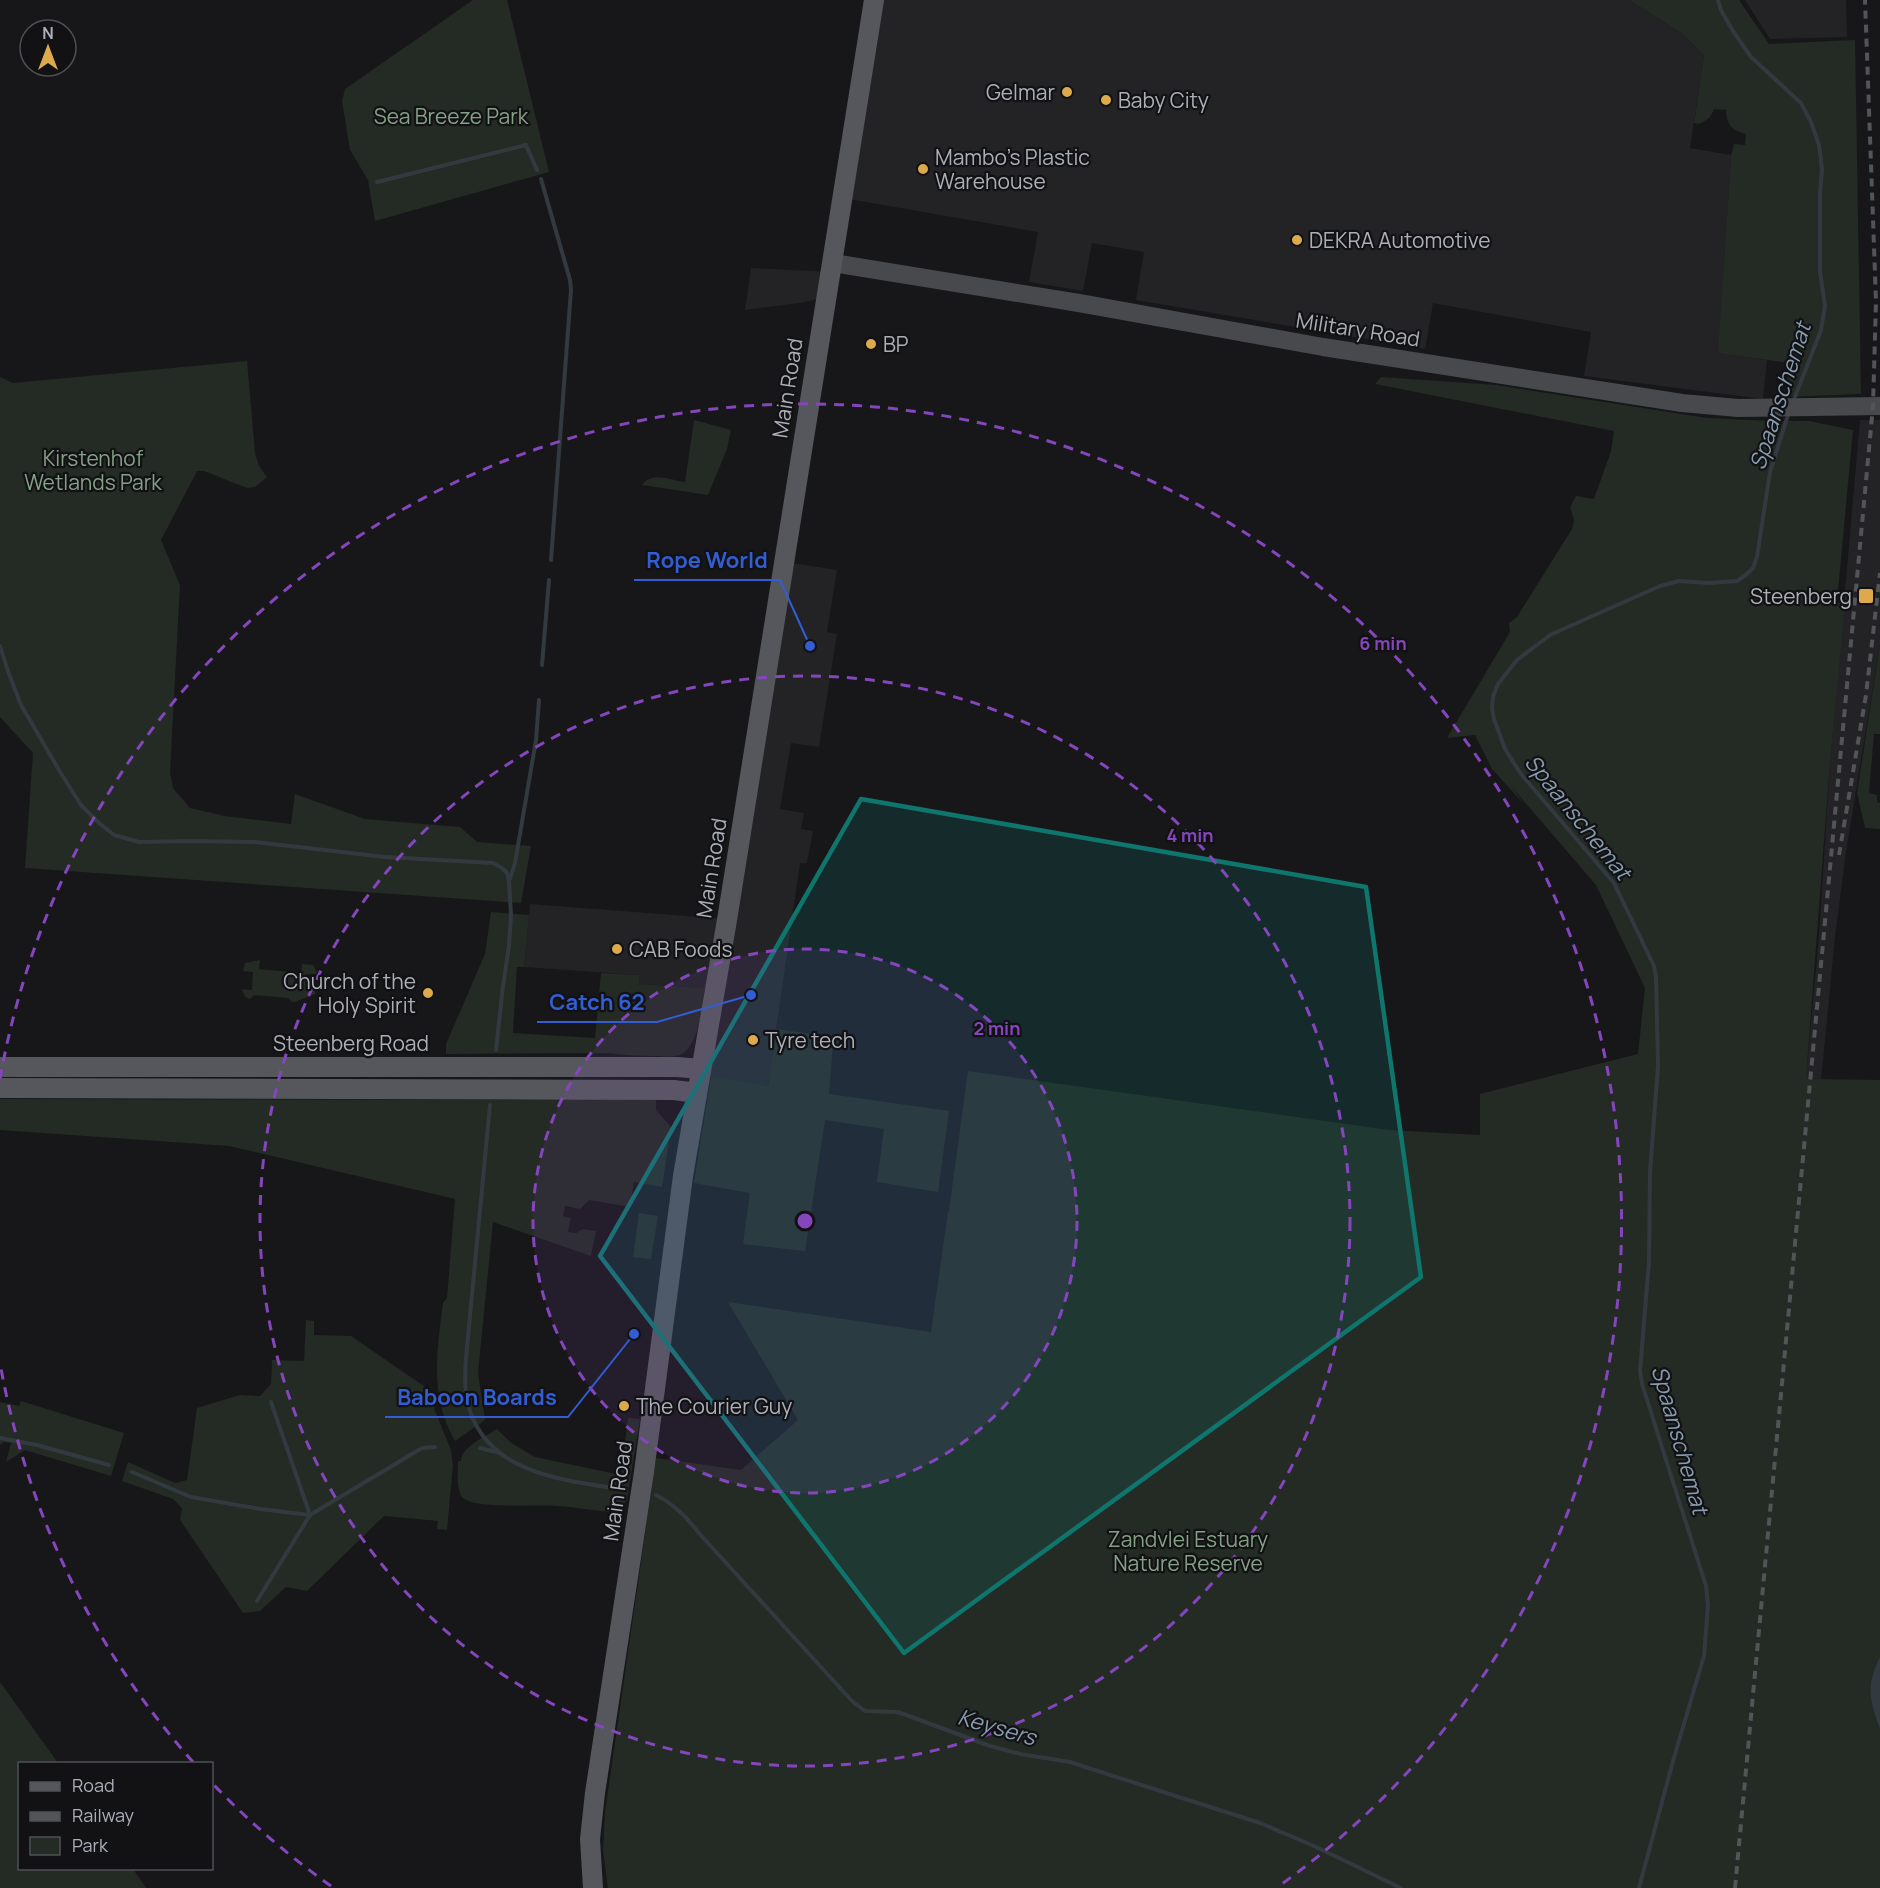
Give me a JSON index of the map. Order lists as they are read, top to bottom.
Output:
{
  "streets": {
    "main road": ["Military Road", "Main Road", "Steenberg Road"]
  },
  "crossings": [
    ["Military Road", "Main Road"],
    ["Main Road", "Steenberg Road"]
  ],
  "water": ["Spaanschemat", "Keysers"],
  "parks": ["Sea Breeze Park", "Kirstenhof Wetlands Park", "Zandvlei Estuary Nature Reserve"],
  "places": {
    "other": [
      "Gelmar",
      "Baby City",
      "Mambo's Plastic Warehouse",
      "DEKRA Automotive",
      "BP",
      "Rope World",
      "CAB Foods",
      "Church of the Holy Spirit",
      "Catch 62",
      "Tyre tech",
      "Baboon Boards",
      "The Courier Guy"
    ],
    "transit": ["Steenberg"]
  },
  "legend": ["Road", "Railway", "Park"],
  "north": "top",
  "rings": ["6 min", "4 min", "2 min"]
}
